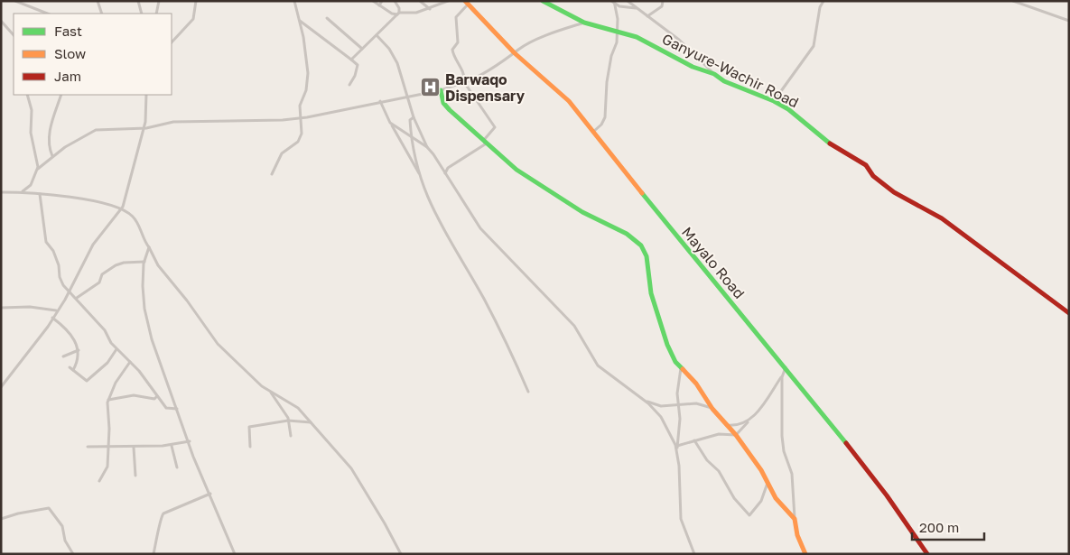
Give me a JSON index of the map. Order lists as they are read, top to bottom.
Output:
{
  "streets": {
    "street": ["Ganyure-Wachir Road", "Mayalo Road"]
  },
  "places": {
    "hospital": ["Barwaqo Dispensary"]
  },
  "legend": ["Fast", "Slow", "Jam"],
  "scale_bar": "200 m"
}
